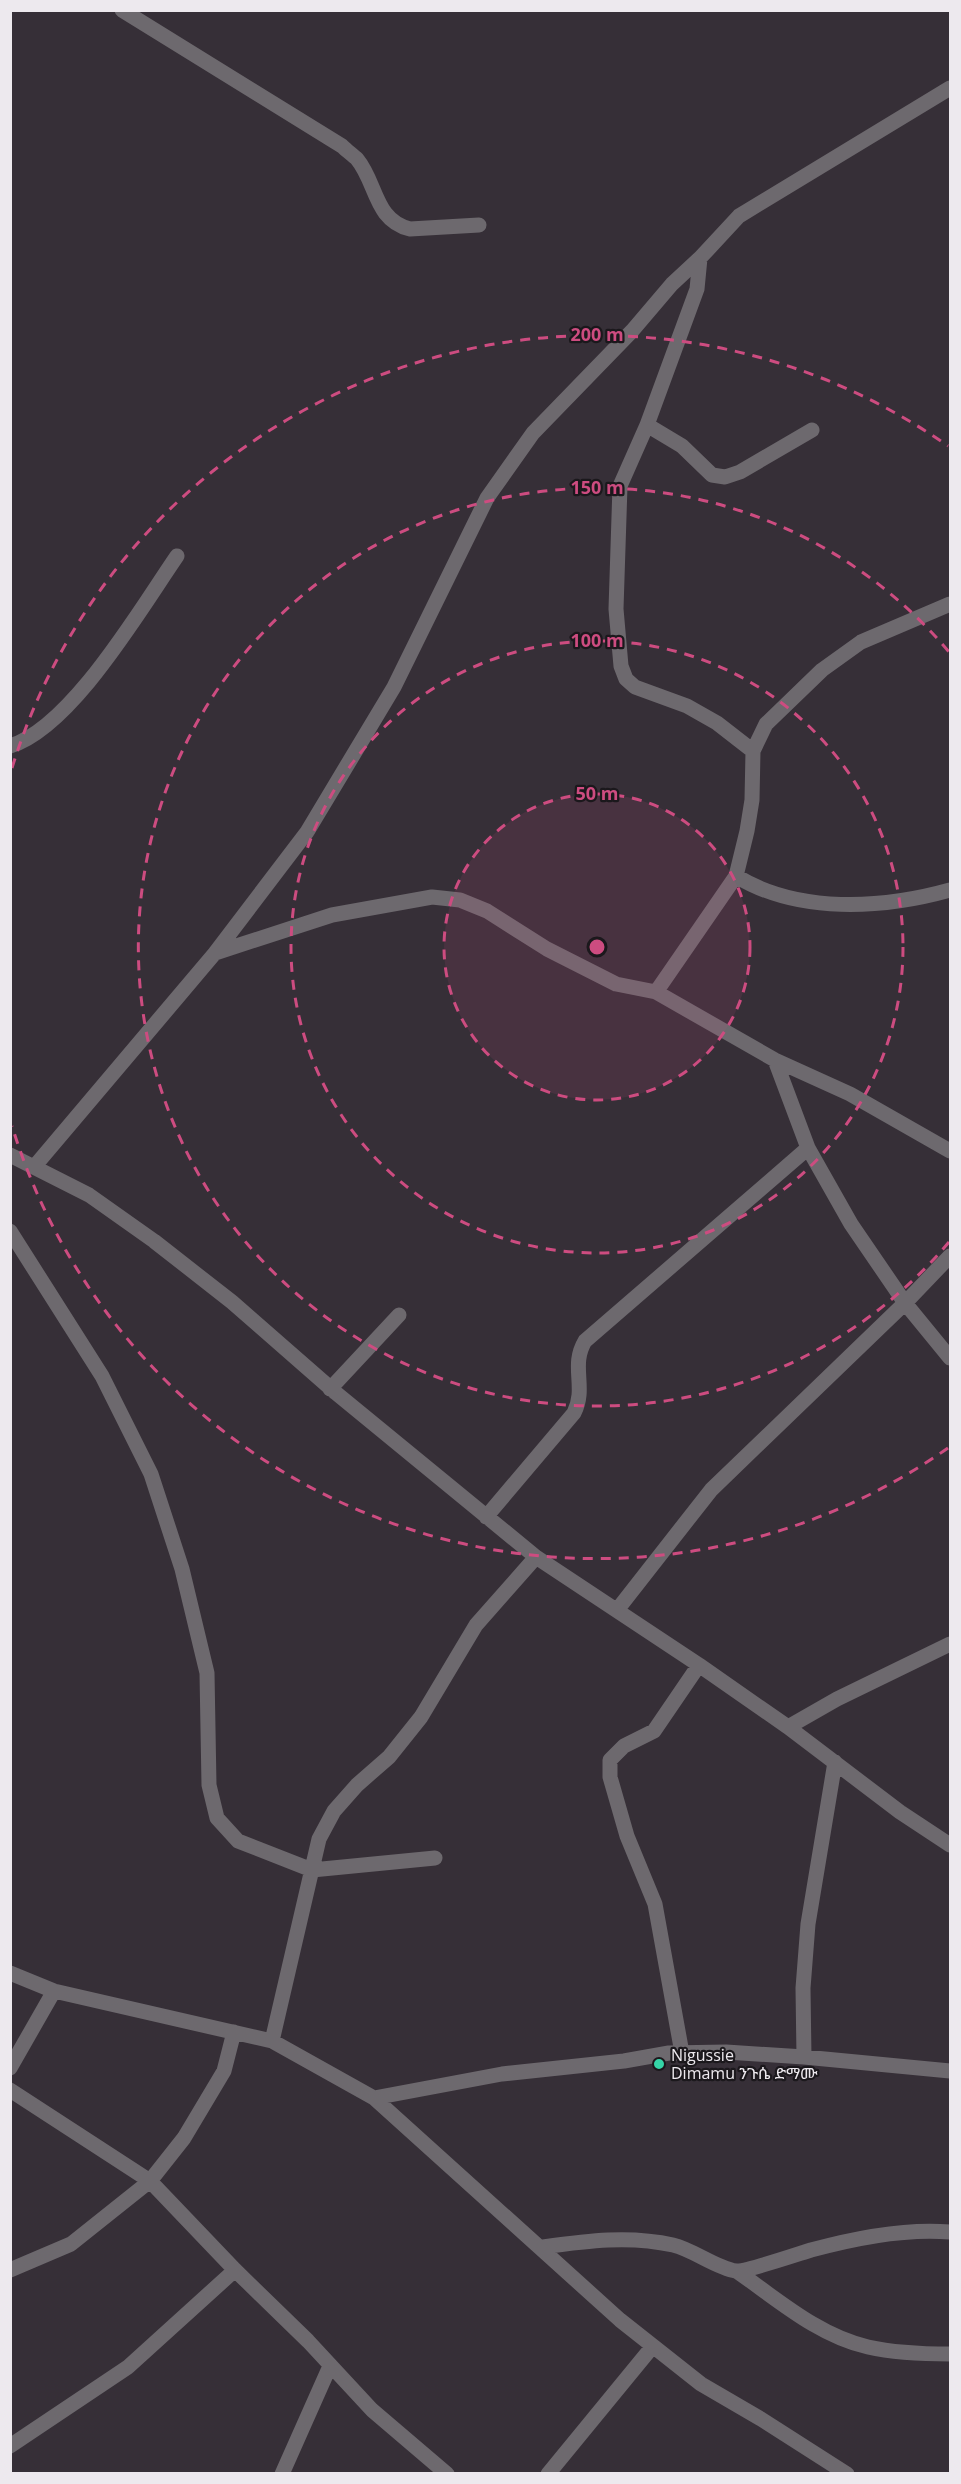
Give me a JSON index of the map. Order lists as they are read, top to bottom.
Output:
{
  "places": ["Nigussie Dimamu ንጉሴ ድማሙ"],
  "rings": [
    "200 m",
    "150 m",
    "100 m",
    "50 m"
  ]
}
